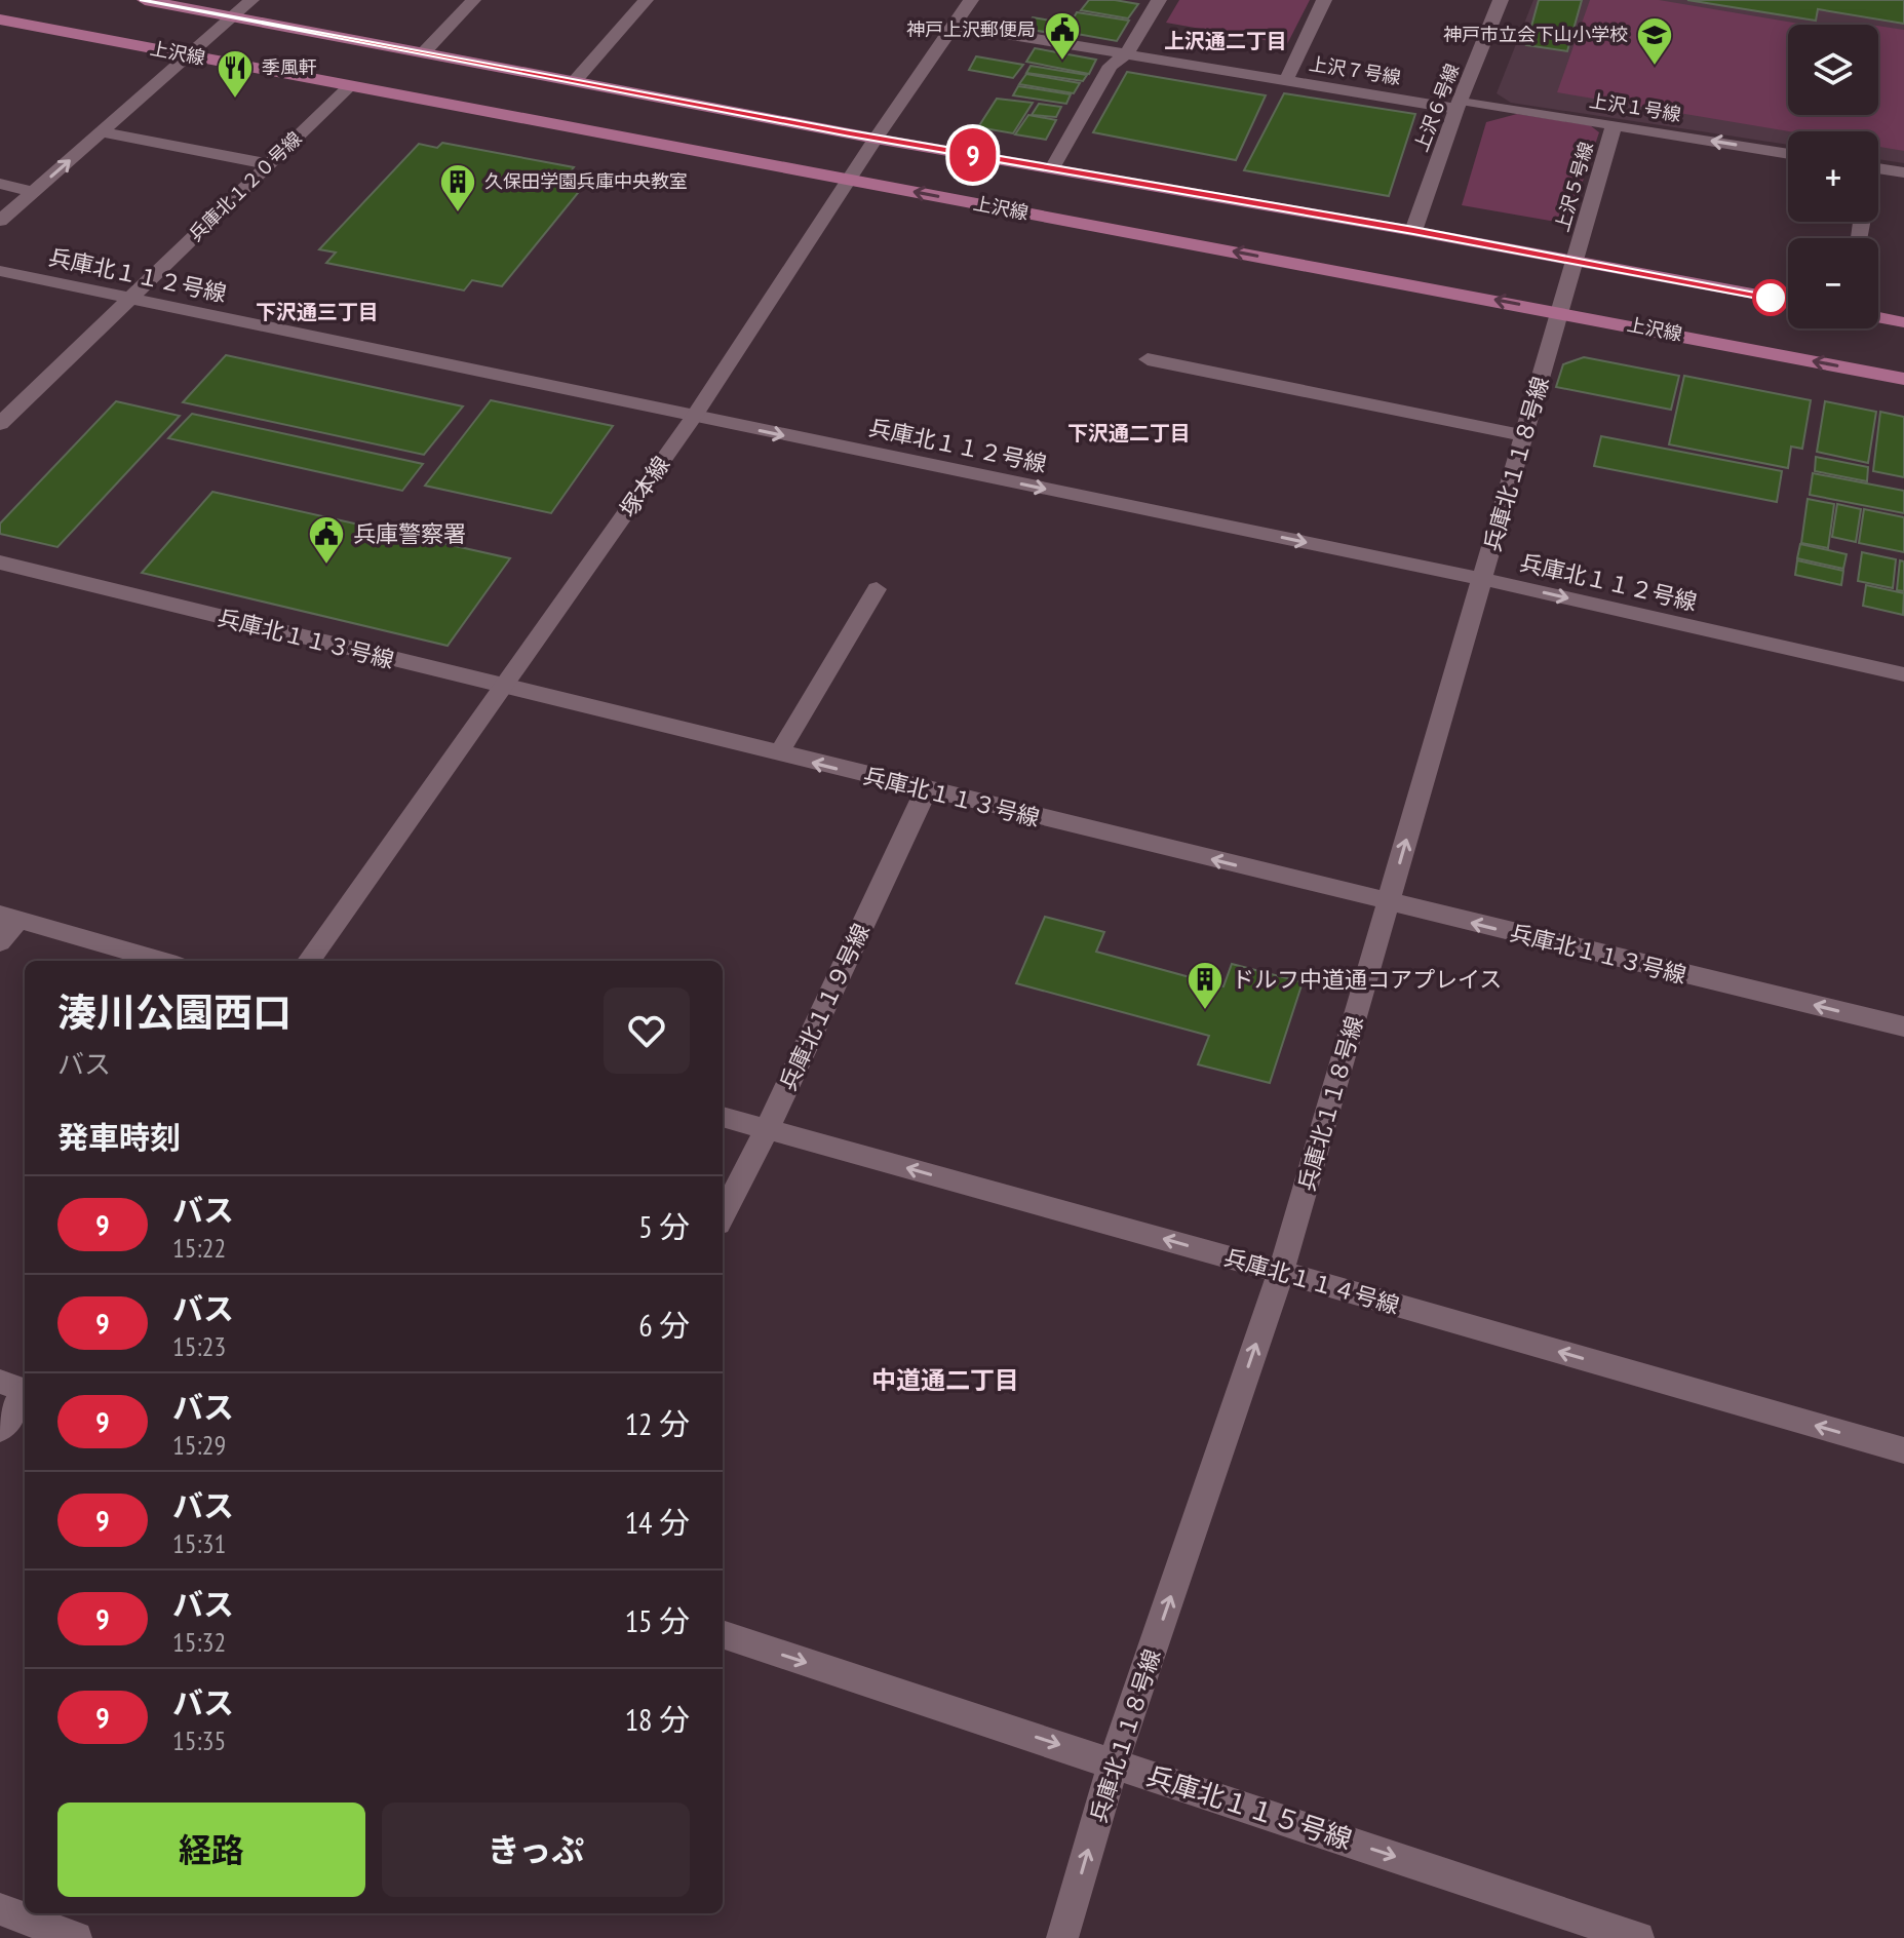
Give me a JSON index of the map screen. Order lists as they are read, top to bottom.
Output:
{
  "streets": {
    "main road": ["上沢線"],
    "street": [
      "上沢７号線",
      "上沢６号線",
      "上沢１号線",
      "兵庫北１２０号線",
      "上沢５号線",
      "兵庫北１１２号線",
      "兵庫北１１８号線",
      "塚本線",
      "兵庫北１１３号線",
      "兵庫北１１９号線",
      "兵庫北１１４号線",
      "兵庫北１１５号線"
    ]
  },
  "crossings": [
    ["上沢線", "兵庫北１２０号線"],
    ["上沢線", "兵庫北１１８号線"],
    ["上沢線", "塚本線"],
    ["上沢７号線", "上沢６号線"],
    ["上沢７号線", "上沢１号線"],
    ["上沢７号線", "塚本線"],
    ["上沢６号線", "上沢１号線"],
    ["上沢１号線", "上沢５号線"],
    ["兵庫北１２０号線", "兵庫北１１２号線"],
    ["上沢５号線", "兵庫北１１８号線"],
    ["兵庫北１１２号線", "兵庫北１１８号線"],
    ["兵庫北１１２号線", "塚本線"],
    ["兵庫北１１８号線", "兵庫北１１３号線"],
    ["兵庫北１１８号線", "兵庫北１１４号線"],
    ["兵庫北１１８号線", "兵庫北１１５号線"],
    ["塚本線", "兵庫北１１３号線"],
    ["兵庫北１１３号線", "兵庫北１１９号線"],
    ["兵庫北１１９号線", "兵庫北１１４号線"]
  ],
  "one_way": [
    "上沢１号線",
    "兵庫北１１８号線",
    "兵庫北１１３号線",
    "兵庫北１１４号線",
    "兵庫北１１５号線"
  ],
  "districts": [
    "上沢通二丁目",
    "下沢通三丁目",
    "下沢通二丁目",
    "中道通二丁目"
  ],
  "places": {
    "public building": ["神戸上沢郵便局", "兵庫警察署"],
    "school or university": ["神戸市立会下山小学校"],
    "restaurant": ["季風軒"],
    "building": ["久保田学園兵庫中央教室", "ドルフ中道通コアプレイス"]
  },
  "lines": ["bus line 9"],
  "page": {
    "on_map": "9",
    "map_buttons": ["+", "−"],
    "heading": [
      ["湊川公園西口", "バス"],
      "発車時刻"
    ],
    "list": [
      {
        "mark": "9",
        "name": "バス",
        "note": "15:22",
        "value": "5 分"
      },
      {
        "mark": "9",
        "name": "バス",
        "note": "15:23",
        "value": "6 分"
      },
      {
        "mark": "9",
        "name": "バス",
        "note": "15:29",
        "value": "12 分"
      },
      {
        "mark": "9",
        "name": "バス",
        "note": "15:31",
        "value": "14 分"
      },
      {
        "mark": "9",
        "name": "バス",
        "note": "15:32",
        "value": "15 分"
      },
      {
        "mark": "9",
        "name": "バス",
        "note": "15:35",
        "value": "18 分"
      }
    ],
    "buttons": ["経路", "きっぷ"]
  }
}
